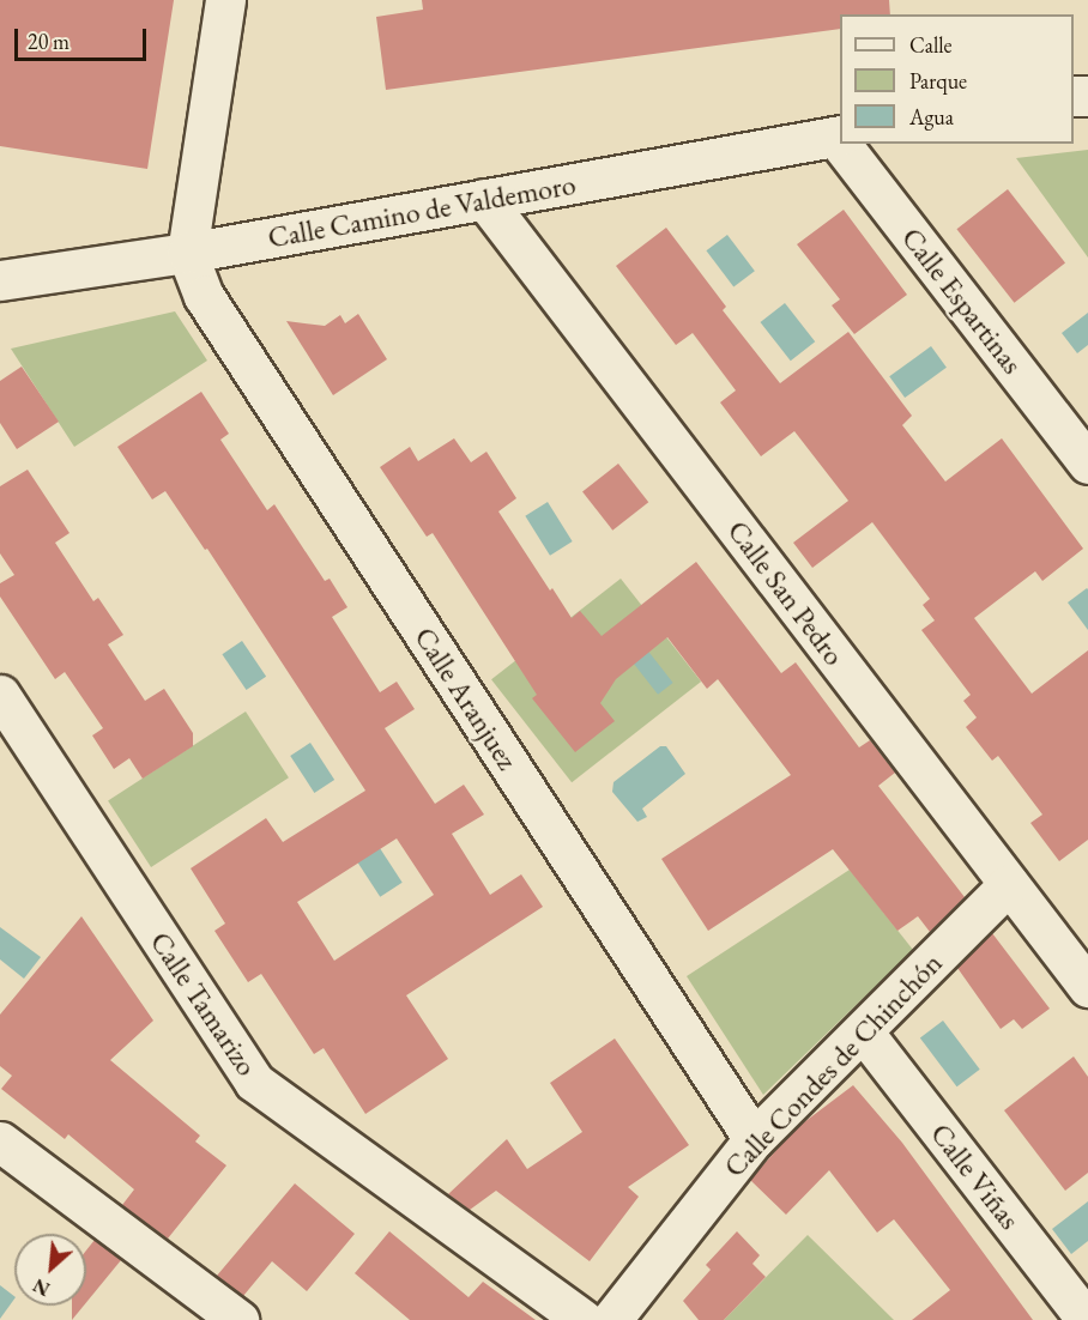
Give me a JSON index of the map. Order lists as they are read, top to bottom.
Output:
{
  "streets": {
    "street": [
      "Calle Camino de Valdemoro",
      "Calle Espartinas",
      "Calle San Pedro",
      "Calle Aranjuez",
      "Calle Tamarizo",
      "Calle Condes de Chinchón",
      "Calle Viñas"
    ]
  },
  "crossings": [
    ["Calle Camino de Valdemoro", "Calle San Pedro"],
    ["Calle Camino de Valdemoro", "Calle Aranjuez"],
    ["Calle San Pedro", "Calle Condes de Chinchón"],
    ["Calle Aranjuez", "Calle Condes de Chinchón"],
    ["Calle Condes de Chinchón", "Calle Viñas"]
  ],
  "legend": ["Calle", "Parque", "Agua"],
  "scale_bar": "20 m",
  "north": "bottom left"
}
